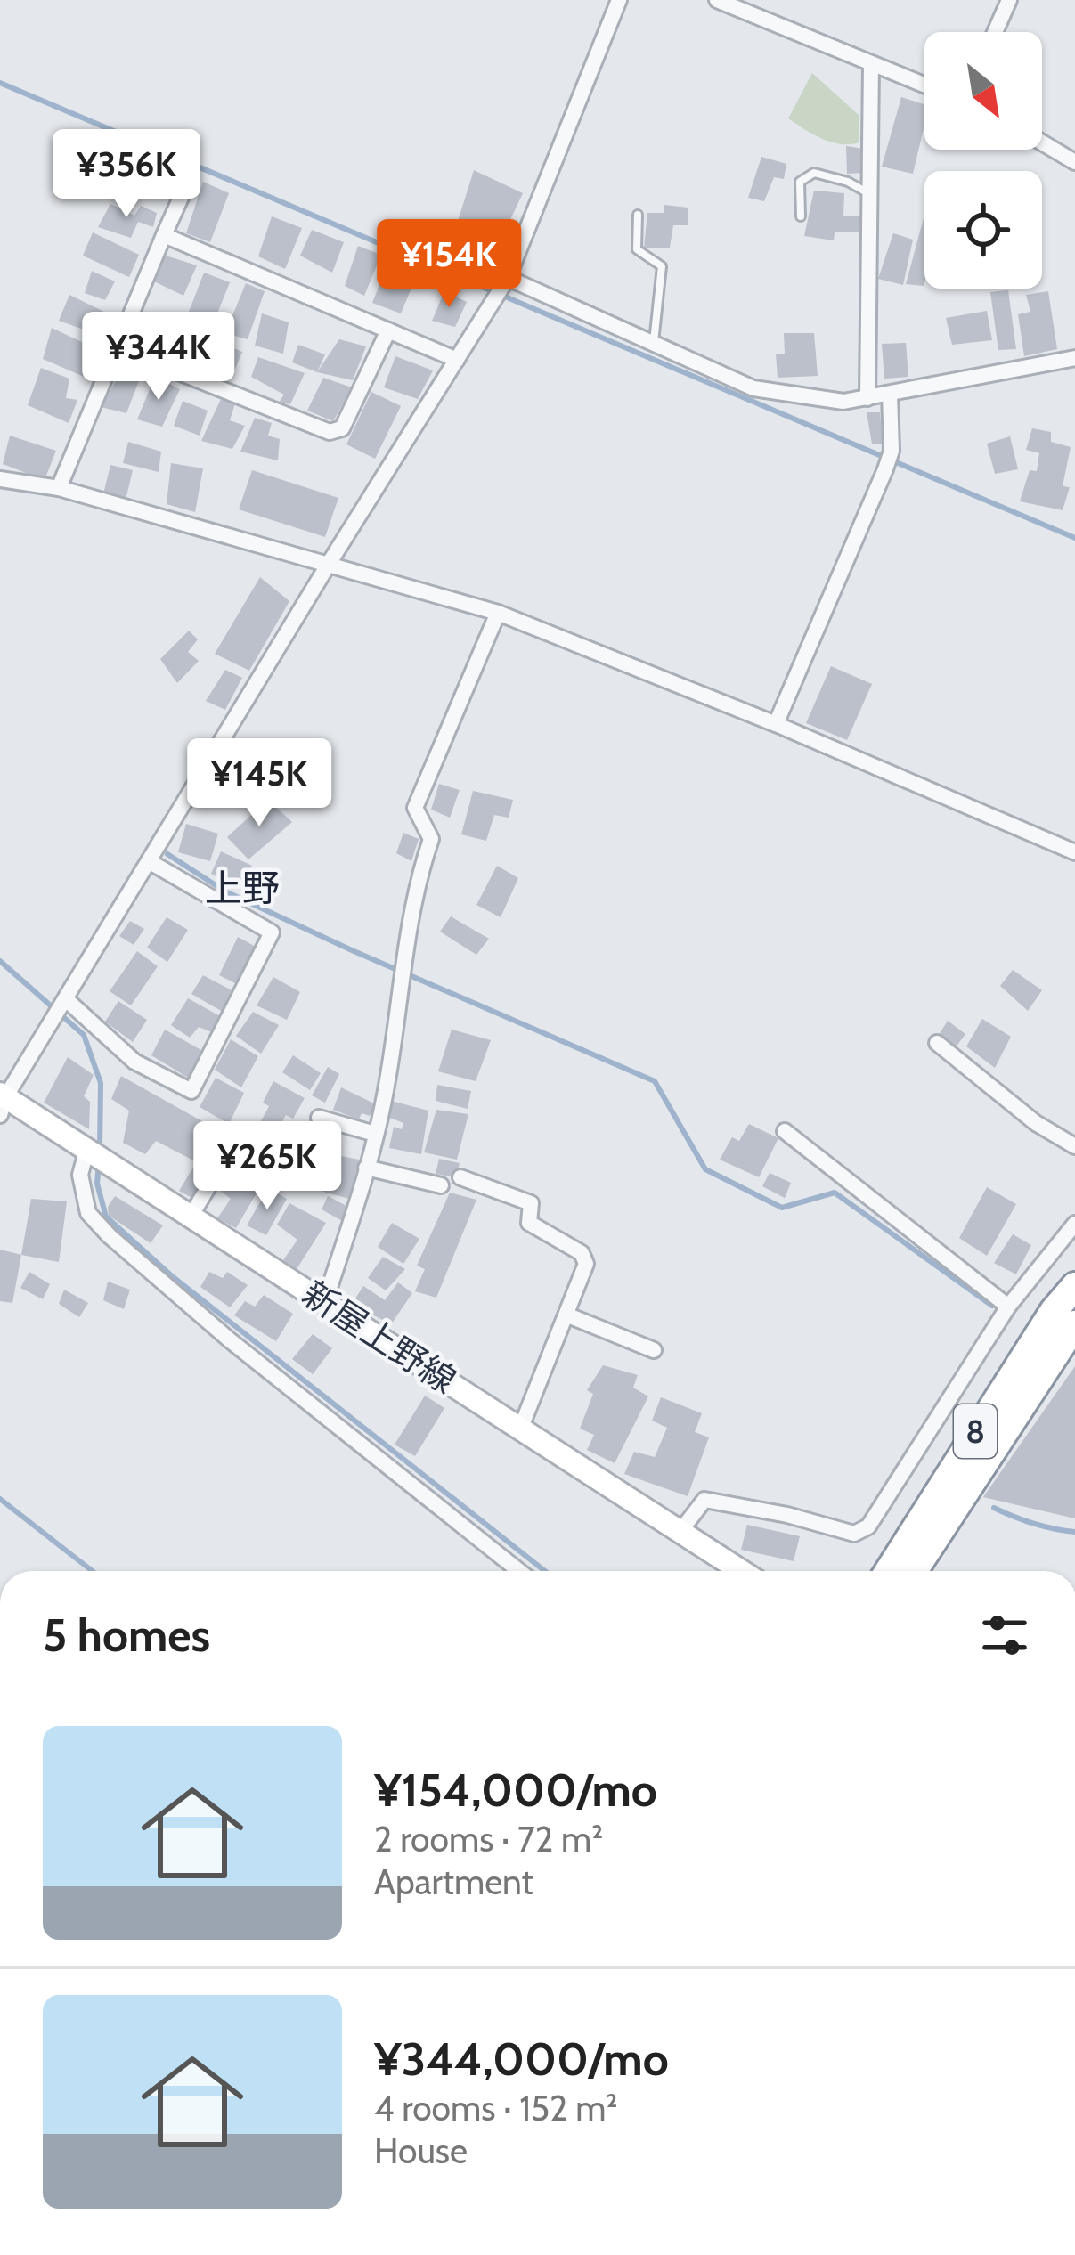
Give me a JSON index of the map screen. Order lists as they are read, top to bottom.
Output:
{
  "streets": {
    "highway": ["8"],
    "main road": ["新屋上野線"]
  },
  "districts": ["上野"],
  "north": "bottom right",
  "page": {
    "price": [
      "¥356K",
      "¥154K",
      "¥344K",
      "¥145K",
      "¥265K"
    ],
    "heading": "5 homes",
    "list": [
      {
        "name": "¥154,000/mo",
        "note": "2 rooms · 72 m² · Apartment"
      },
      {
        "name": "¥344,000/mo",
        "note": "4 rooms · 152 m² · House"
      }
    ]
  }
}
